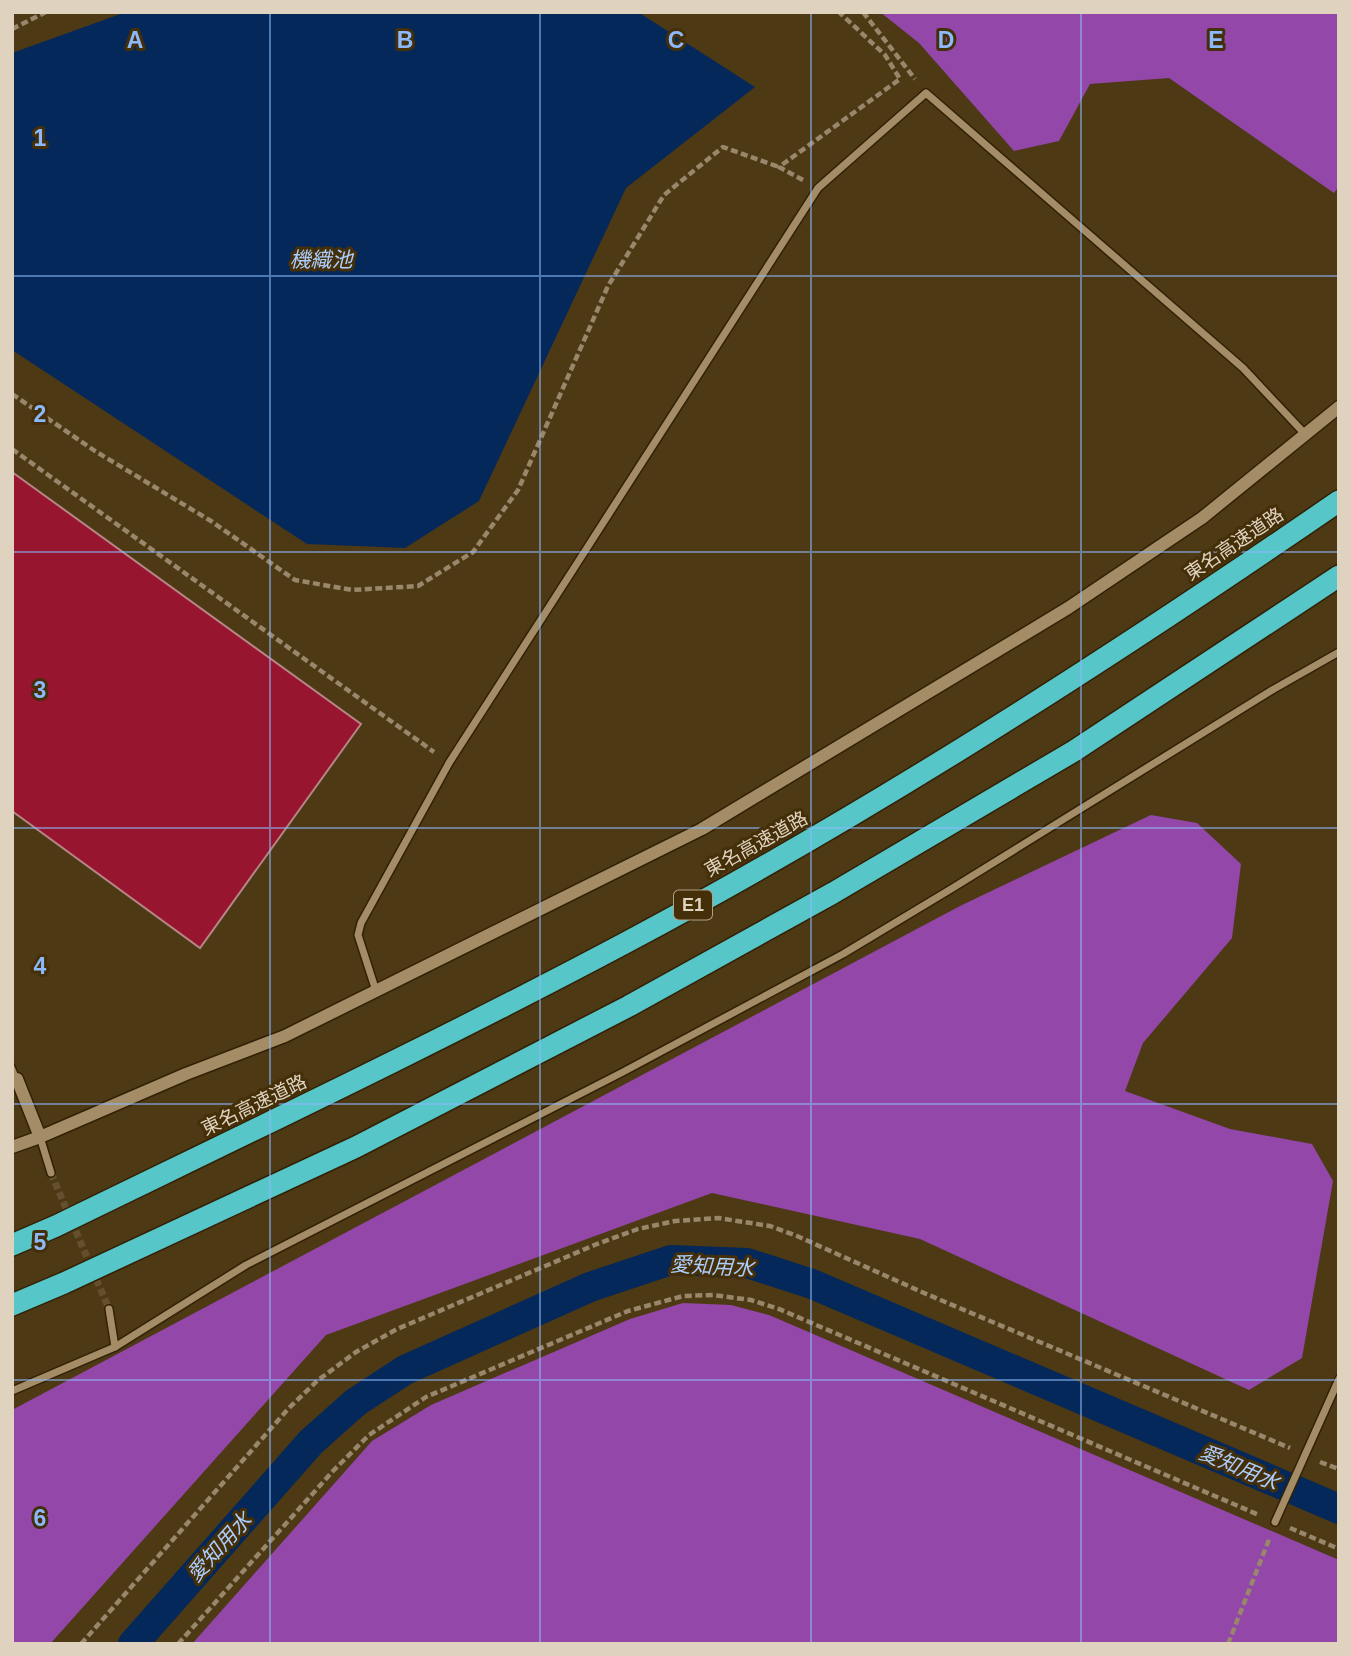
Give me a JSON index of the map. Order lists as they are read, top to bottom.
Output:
{
  "streets": {
    "highway": ["東名高速道路", "E1"]
  },
  "water": ["機織池", "愛知用水"],
  "grid": {
    "columns": [
      "A",
      "B",
      "C",
      "D",
      "E"
    ],
    "rows": [
      "1",
      "2",
      "3",
      "4",
      "5",
      "6"
    ]
  }
}
